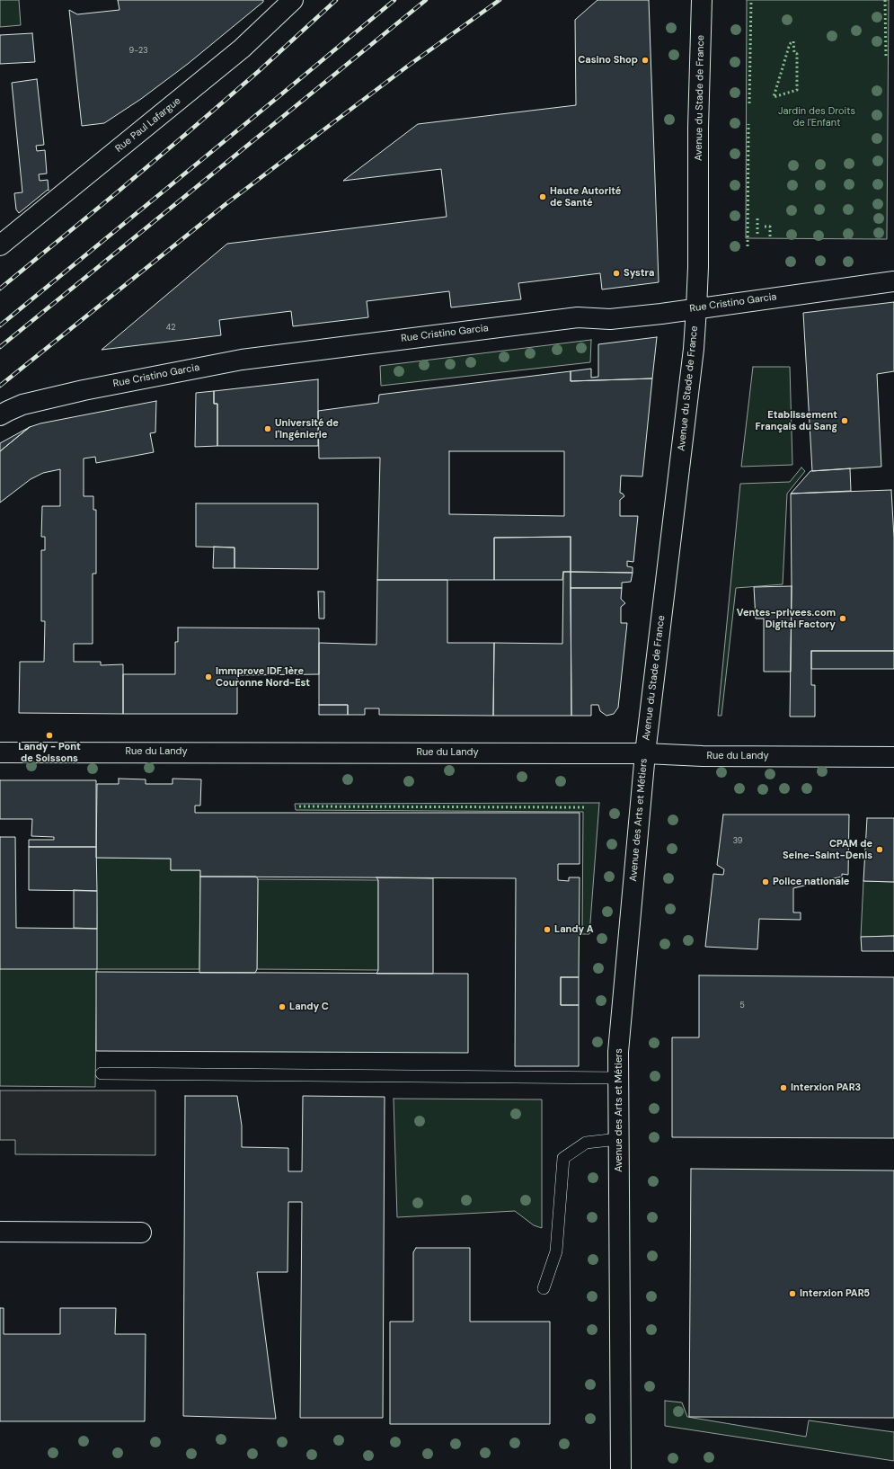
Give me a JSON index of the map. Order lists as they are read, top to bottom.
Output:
{
  "streets": {
    "street": [
      "Avenue du Stade de France",
      "Rue Paul Lafargue",
      "Rue Cristino Garcia",
      "Rue du Landy",
      "Avenue des Arts et Métiers"
    ]
  },
  "crossings": [
    ["Avenue du Stade de France", "Rue Cristino Garcia"],
    ["Avenue du Stade de France", "Rue du Landy"],
    ["Avenue du Stade de France", "Avenue des Arts et Métiers"],
    ["Rue du Landy", "Avenue des Arts et Métiers"]
  ],
  "parks": ["Jardin des Droits de l'Enfant"],
  "places": [
    "Casino Shop",
    "Haute Autorité de Santé",
    "Systra",
    "Etablissement Français du Sang",
    "Université de l'Ingénierie",
    "Ventes-privees.com Digital Factory",
    "Immprove IDF 1ère Couronne Nord-Est",
    "Landy - Pont de Soissons",
    "CPAM de Seine-Saint-Denis",
    "Police nationale",
    "Landy A",
    "Landy C",
    "Interxion PAR3",
    "Interxion PAR5"
  ],
  "house_numbers": [
    "9-23",
    "42",
    "39",
    "5"
  ]
}
